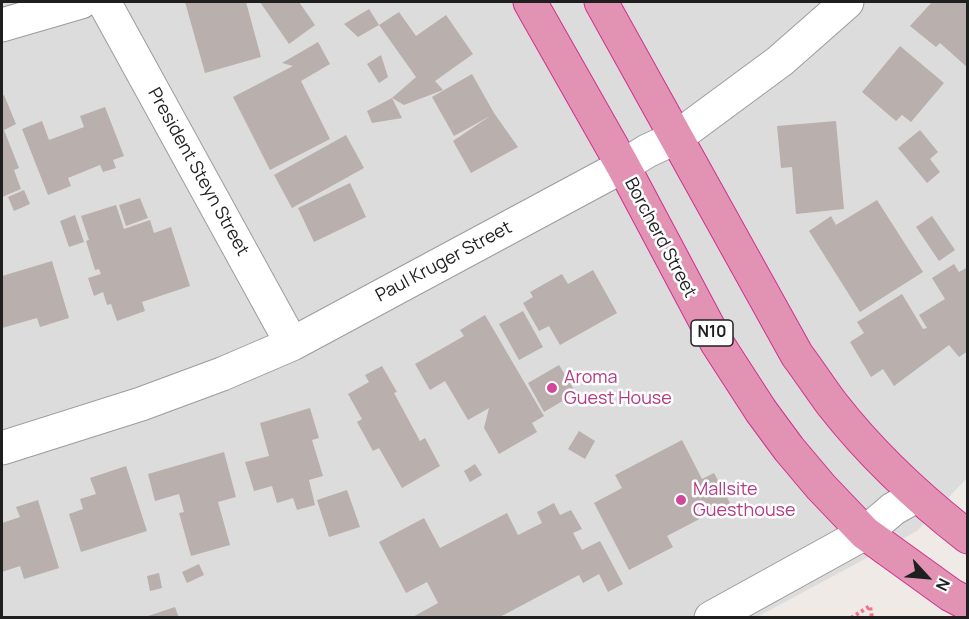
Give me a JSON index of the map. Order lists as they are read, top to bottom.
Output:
{
  "streets": {
    "highway": ["Borcherd Street", "N10"],
    "street": ["President Steyn Street", "Paul Kruger Street"]
  },
  "crossings": [
    ["President Steyn Street", "Paul Kruger Street"],
    ["Borcherd Street", "Paul Kruger Street"]
  ],
  "places": ["Aroma Guest House", "Mallsite Guesthouse"],
  "north": "bottom right"
}
